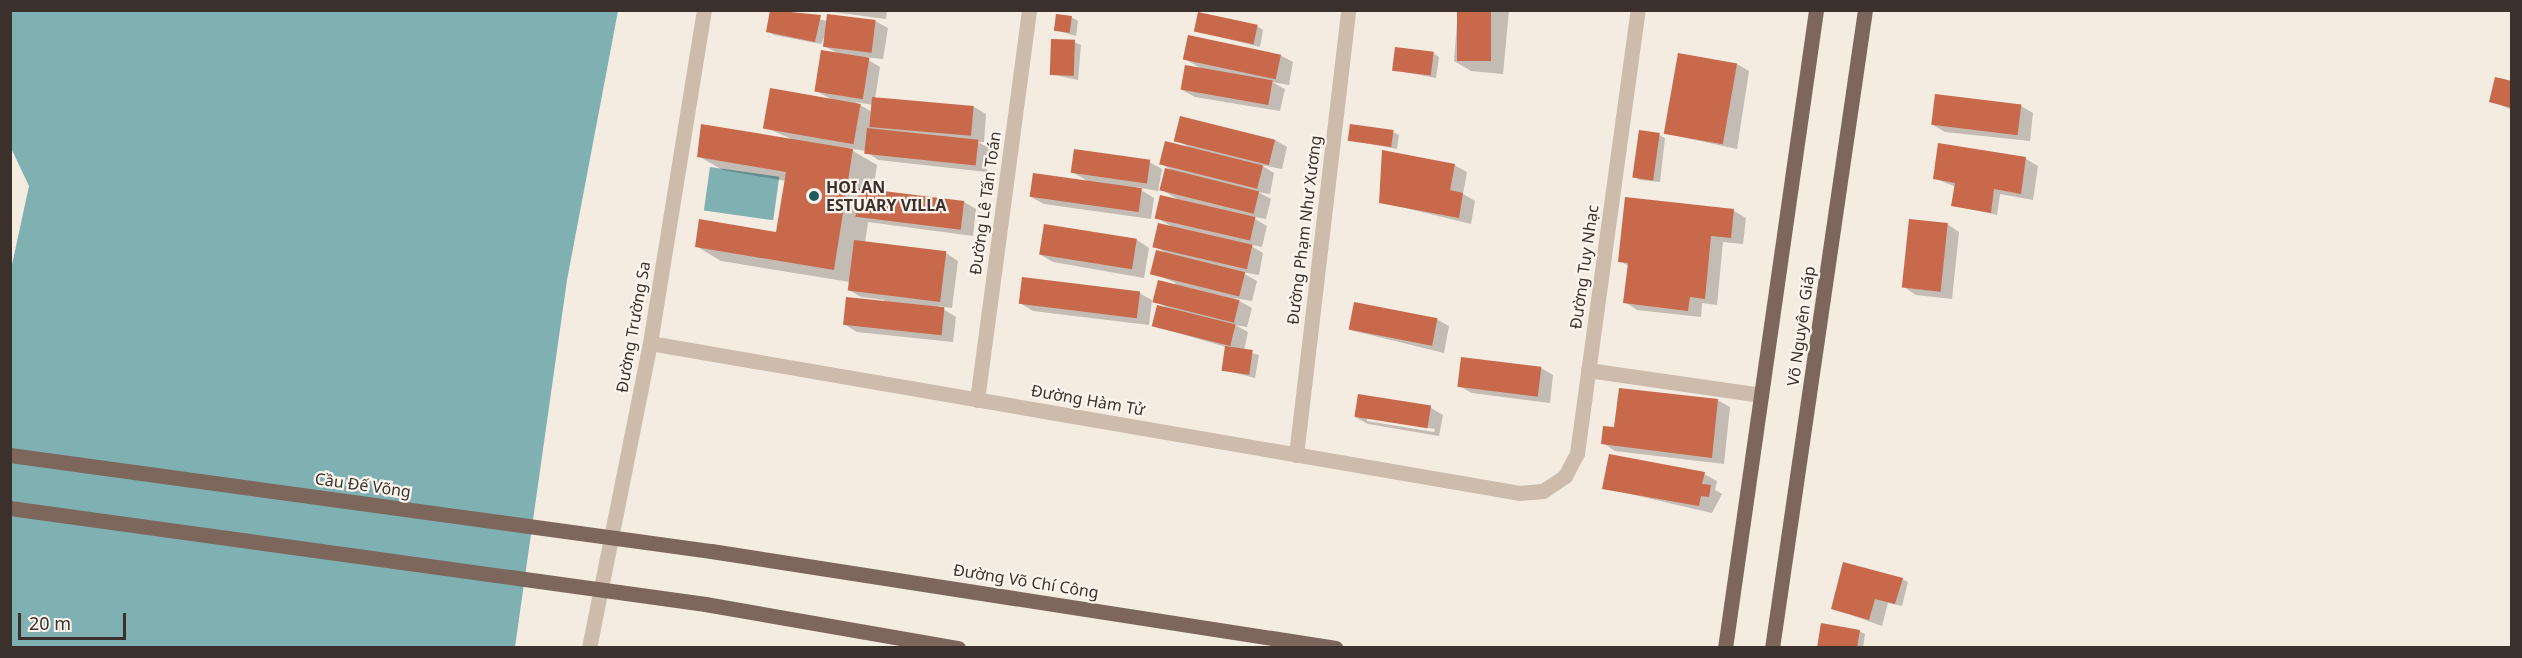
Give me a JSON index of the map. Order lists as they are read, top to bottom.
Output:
{
  "streets": {
    "main road": ["Võ Nguyên Giáp", "Cầu Đế Võng", "Đường Võ Chí Công"],
    "street": [
      "Đường Lê Tấn Toán",
      "Đường Phạm Như Xương",
      "Đường Tuy Nhạc",
      "Đường Trường Sa",
      "Đường Hàm Tử"
    ]
  },
  "crossings": [
    ["Đường Lê Tấn Toán", "Đường Hàm Tử"],
    ["Đường Phạm Như Xương", "Đường Hàm Tử"],
    ["Đường Tuy Nhạc", "Đường Hàm Tử"],
    ["Đường Trường Sa", "Đường Hàm Tử"],
    ["Cầu Đế Võng", "Đường Võ Chí Công"]
  ],
  "places": ["HOI AN ESTUARY VILLA"],
  "scale_bar": "20 m"
}
